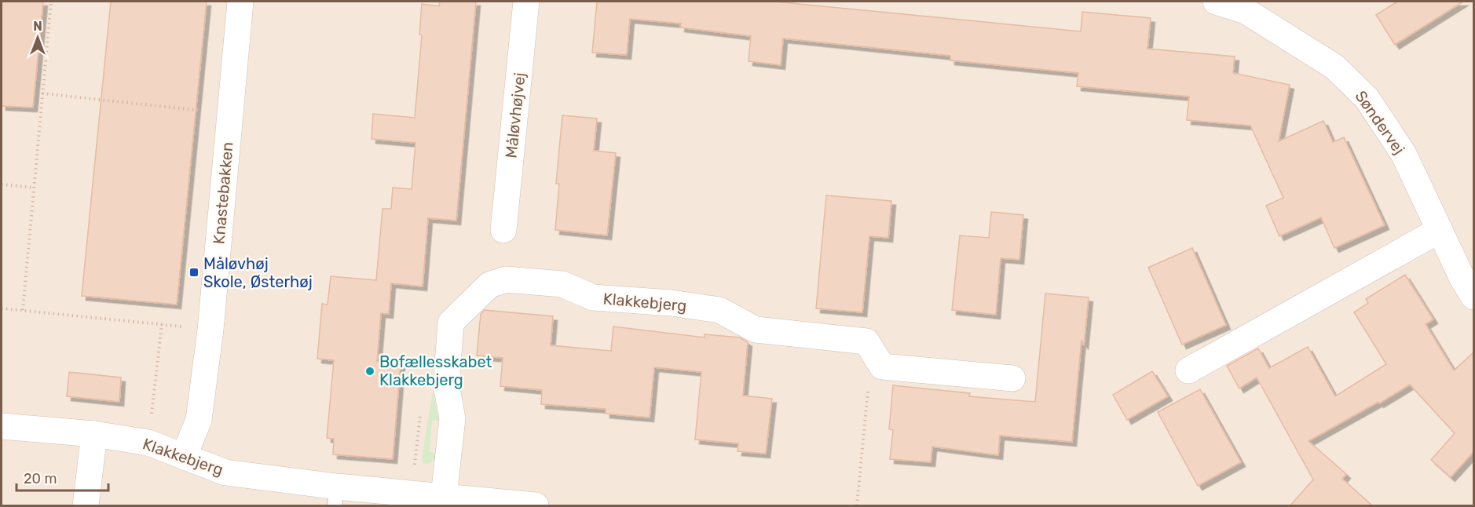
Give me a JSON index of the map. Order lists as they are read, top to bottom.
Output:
{
  "streets": {
    "street": [
      "Måløvhøjvej",
      "Søndervej",
      "Knastebakken",
      "Klakkebjerg"
    ]
  },
  "crossings": [
    ["Knastebakken", "Klakkebjerg"]
  ],
  "places": {
    "transit": ["Måløvhøj Skole, Østerhøj"],
    "other": ["Bofællesskabet Klakkebjerg"]
  },
  "scale_bar": "20 m",
  "north": "top"
}
